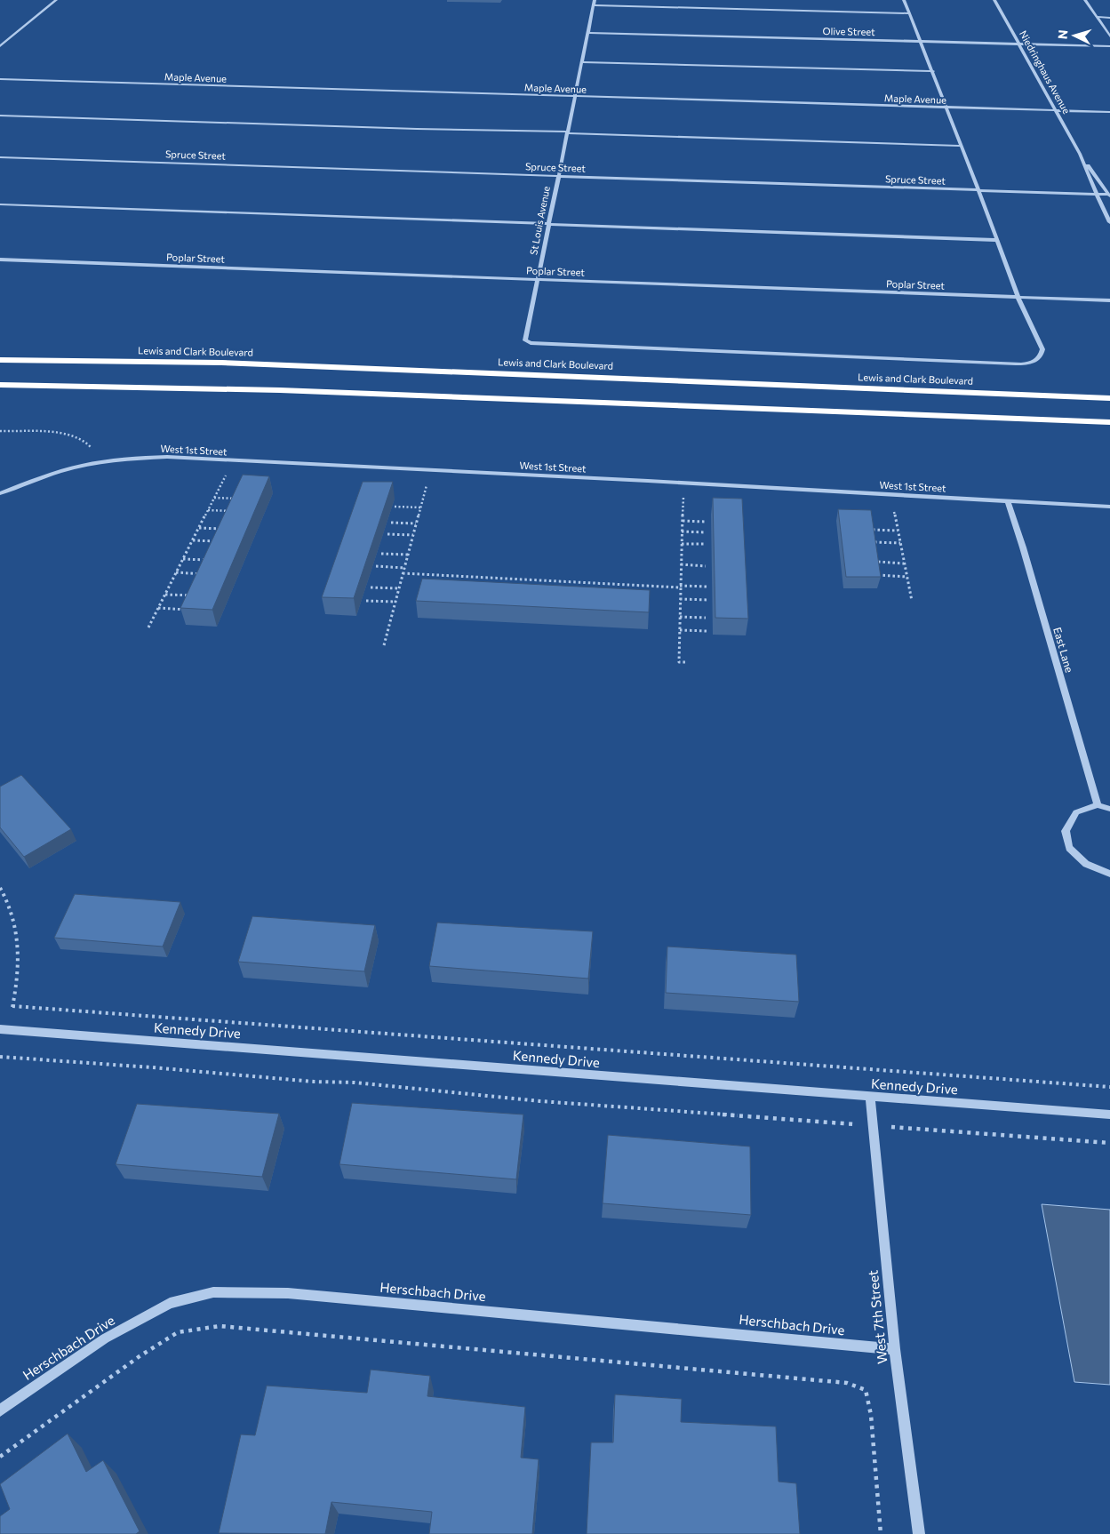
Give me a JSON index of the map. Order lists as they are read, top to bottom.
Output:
{
  "streets": {
    "highway": ["Lewis and Clark Boulevard"],
    "street": [
      "Olive Street",
      "Niedringhaus Avenue",
      "Maple Avenue",
      "Spruce Street",
      "St Louis Avenue",
      "Poplar Street",
      "West 1st Street",
      "East Lane",
      "Kennedy Drive",
      "Herschbach Drive",
      "West 7th Street"
    ]
  },
  "crossings": [
    ["Olive Street", "Niedringhaus Avenue"],
    ["Olive Street", "St Louis Avenue"],
    ["Niedringhaus Avenue", "Maple Avenue"],
    ["Niedringhaus Avenue", "Spruce Street"],
    ["Maple Avenue", "St Louis Avenue"],
    ["Spruce Street", "St Louis Avenue"],
    ["St Louis Avenue", "Poplar Street"],
    ["West 1st Street", "East Lane"],
    ["Kennedy Drive", "West 7th Street"],
    ["Herschbach Drive", "West 7th Street"]
  ],
  "north": "left"
}
